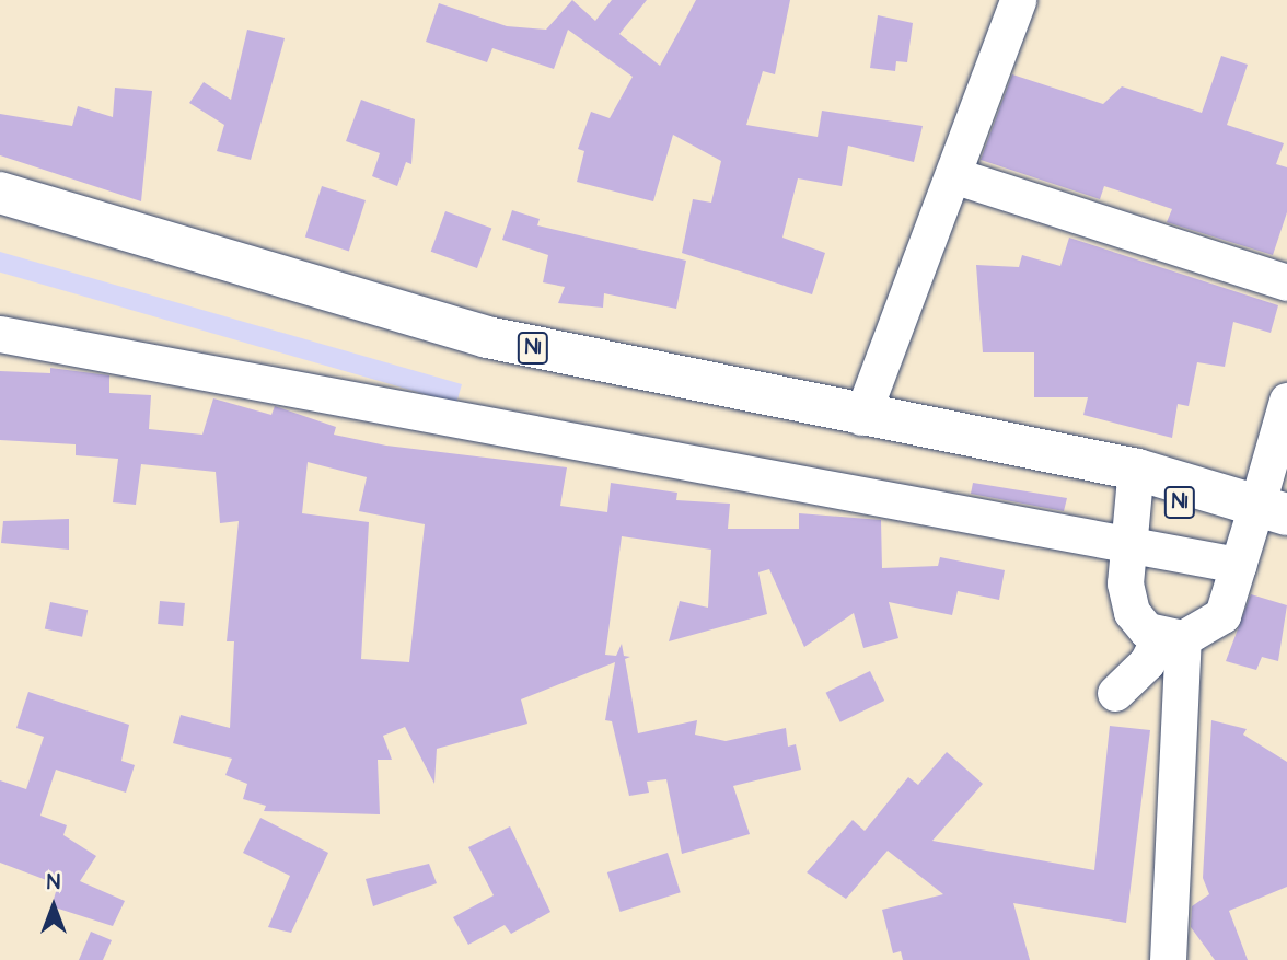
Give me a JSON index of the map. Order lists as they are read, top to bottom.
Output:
{
  "streets": {
    "highway": ["N1"]
  },
  "north": "top"
}
